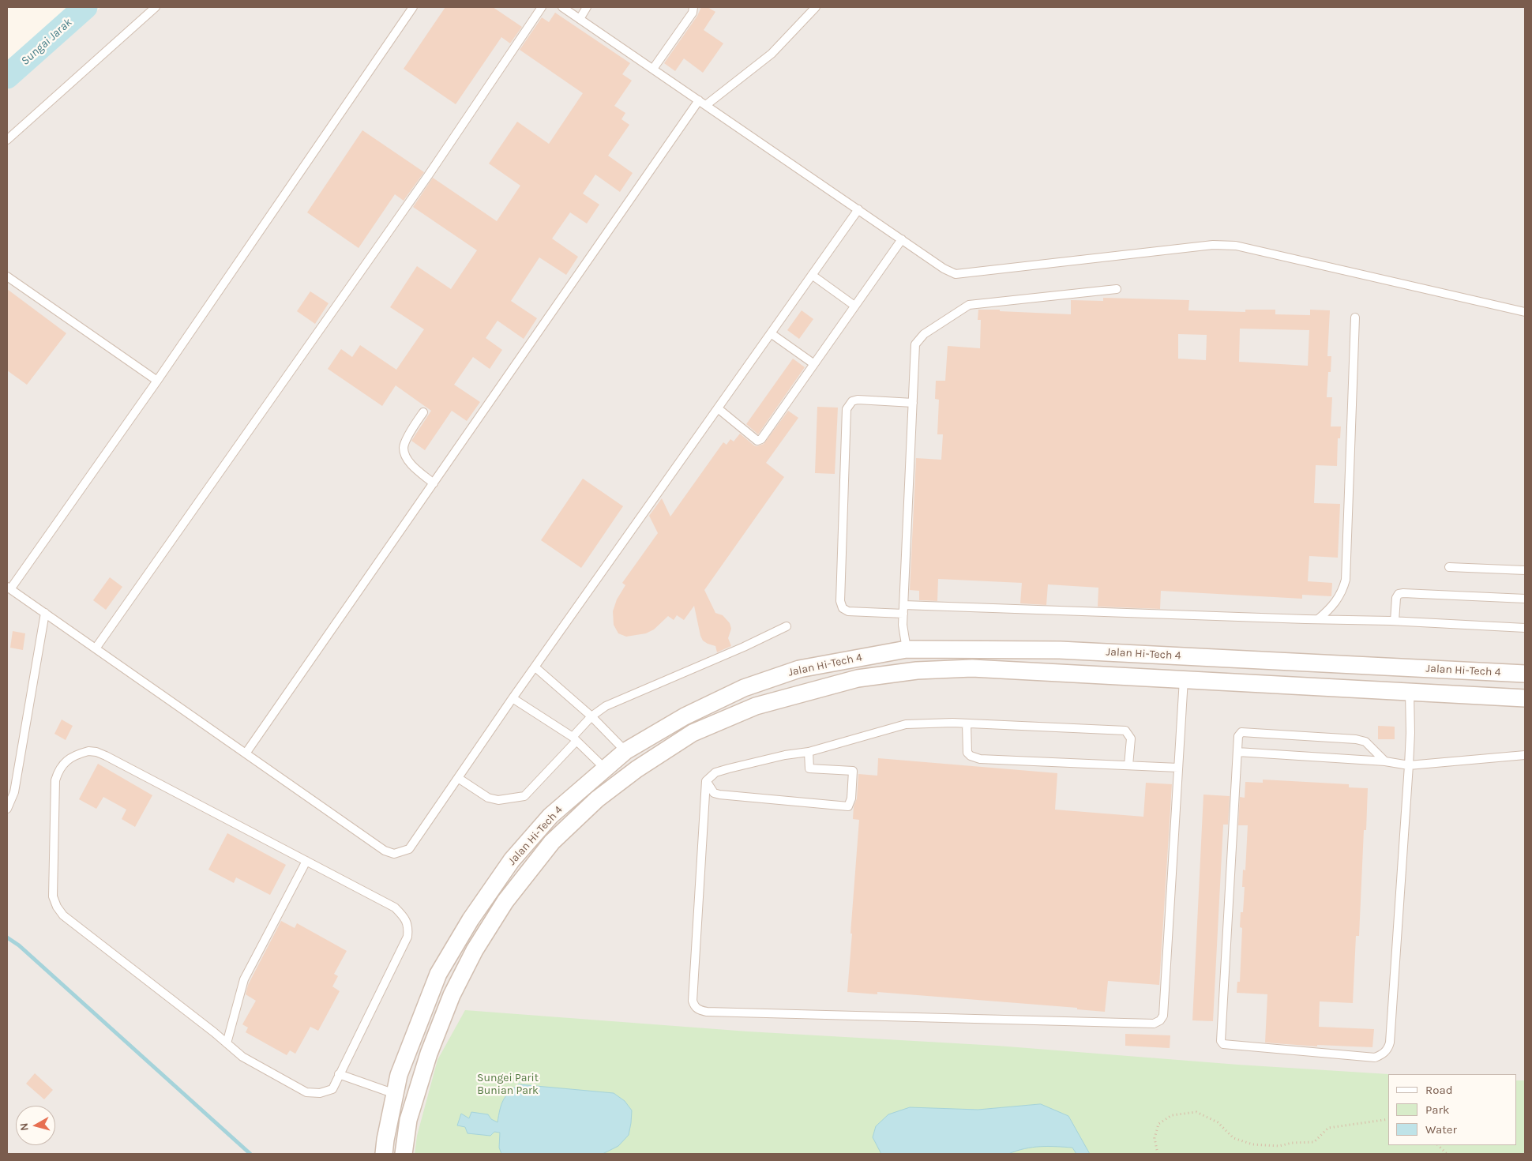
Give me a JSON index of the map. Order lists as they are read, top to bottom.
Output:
{
  "streets": {
    "street": ["Jalan Hi-Tech 4"]
  },
  "water": ["Sungai Jarak"],
  "parks": ["Sungei Parit Bunian Park"],
  "legend": ["Road", "Park", "Water"],
  "north": "left"
}
